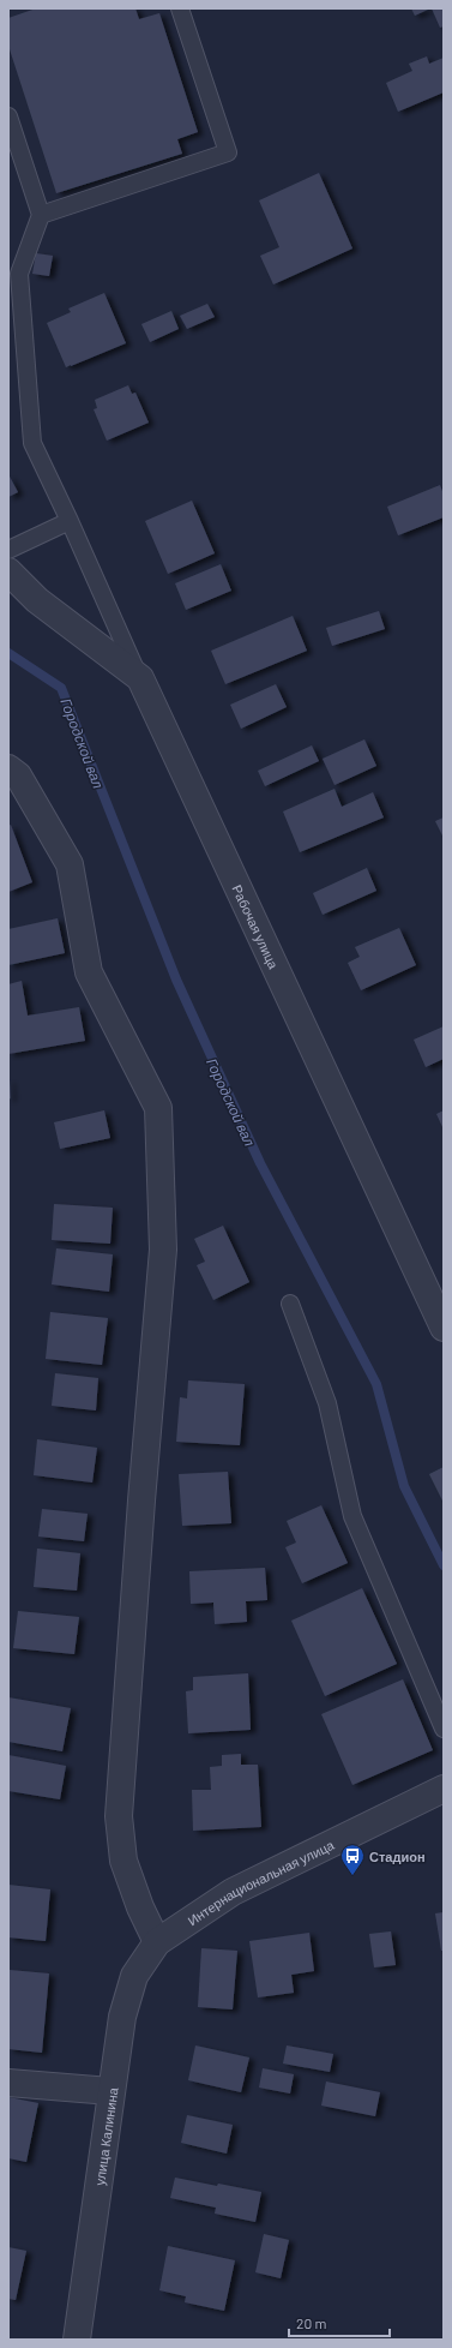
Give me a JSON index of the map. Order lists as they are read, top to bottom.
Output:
{
  "streets": {
    "street": ["Рабочая улица", "Интернациональная улица", "улица Калинина"]
  },
  "crossings": [
    ["Интернациональная улица", "улица Калинина"]
  ],
  "water": ["Городской вал"],
  "places": {
    "bus stop": ["Стадион"]
  },
  "scale_bar": "20 m"
}
